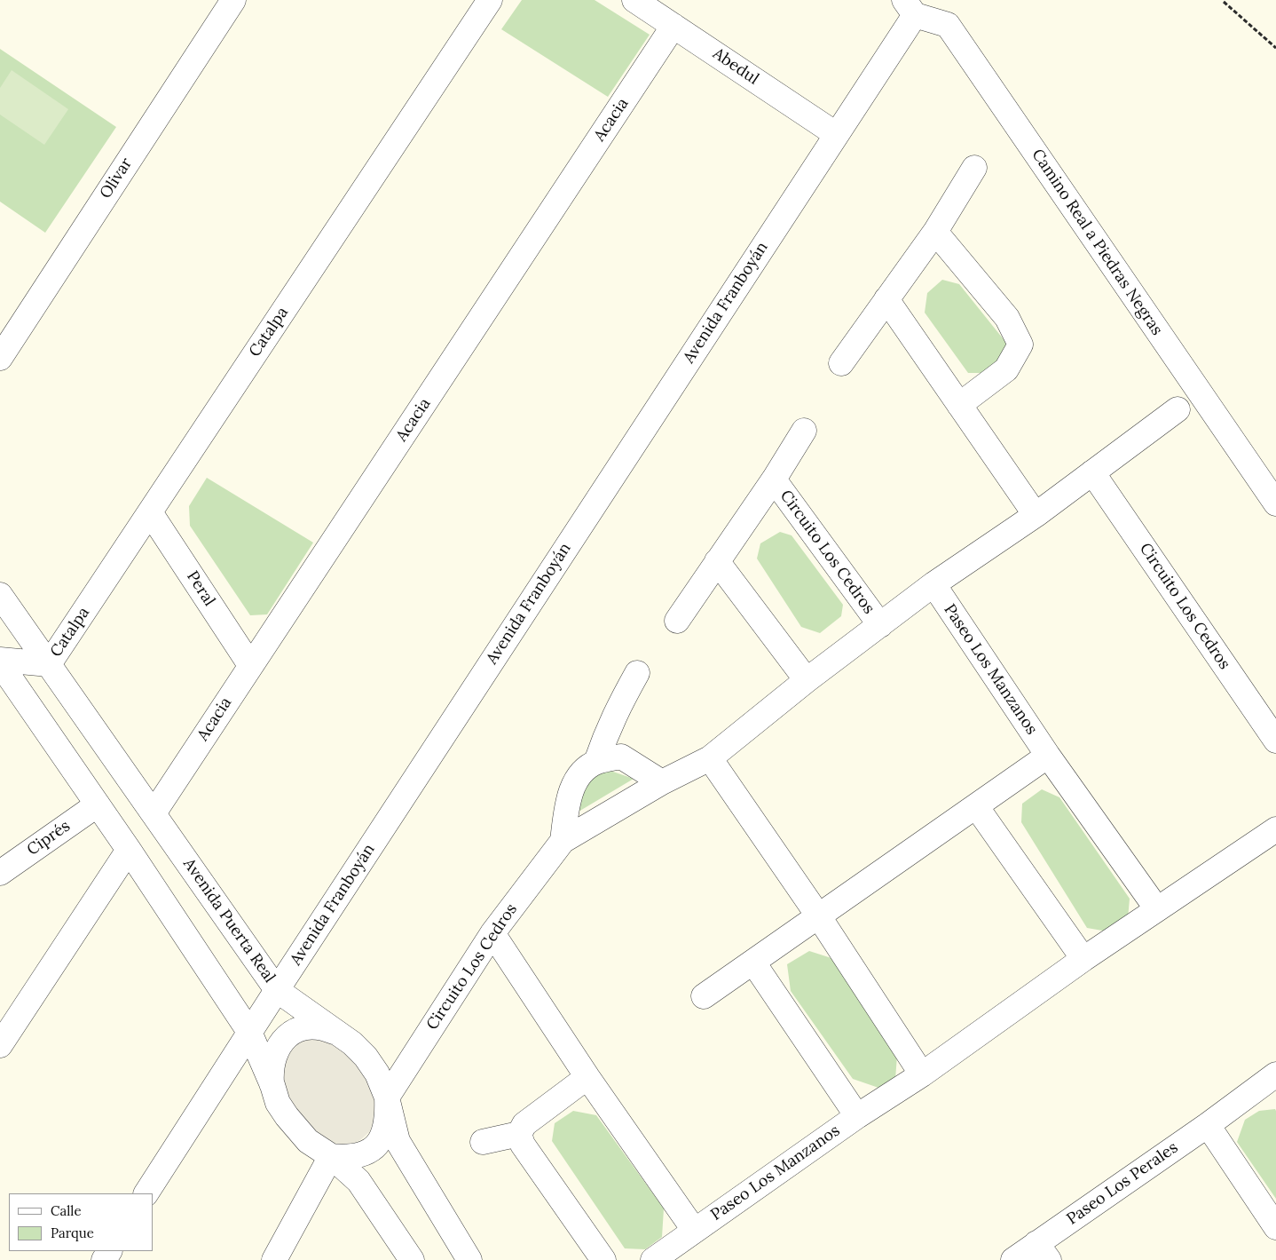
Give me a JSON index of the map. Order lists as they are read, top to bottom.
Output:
{
  "streets": {
    "street": [
      "Abedul",
      "Acacia",
      "Olivar",
      "Camino Real a Piedras Negras",
      "Avenida Franboyán",
      "Catalpa",
      "Circuito Los Cedros",
      "Peral",
      "Paseo Los Manzanos",
      "Ciprés",
      "Avenida Puerta Real",
      "Paseo Los Perales"
    ]
  },
  "crossings": [
    ["Abedul", "Acacia"],
    ["Abedul", "Avenida Franboyán"],
    ["Acacia", "Peral"],
    ["Acacia", "Avenida Puerta Real"],
    ["Camino Real a Piedras Negras", "Avenida Franboyán"],
    ["Avenida Franboyán", "Avenida Puerta Real"],
    ["Catalpa", "Peral"],
    ["Catalpa", "Avenida Puerta Real"],
    ["Circuito Los Cedros", "Paseo Los Manzanos"],
    ["Circuito Los Cedros", "Avenida Puerta Real"]
  ],
  "legend": ["Calle", "Parque"]
}
